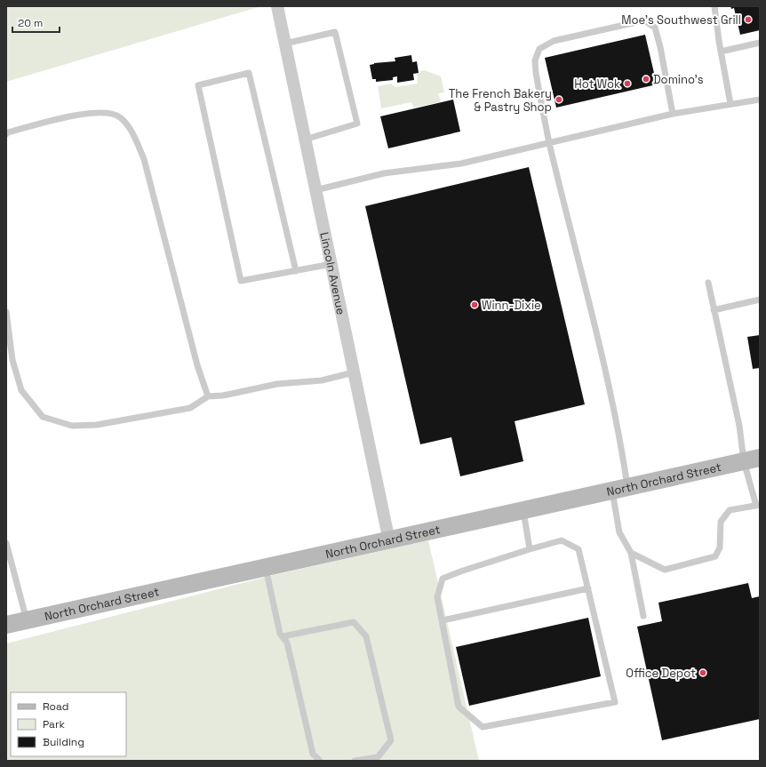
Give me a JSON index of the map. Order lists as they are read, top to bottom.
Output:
{
  "streets": {
    "street": ["Lincoln Avenue", "North Orchard Street"]
  },
  "crossings": [
    ["Lincoln Avenue", "North Orchard Street"]
  ],
  "places": [
    "Moe's Southwest Grill",
    "Domino's",
    "Hot Wok",
    "The French Bakery & Pastry Shop",
    "Winn-Dixie",
    "Office Depot"
  ],
  "legend": ["Road", "Park", "Building"],
  "scale_bar": "20 m"
}
